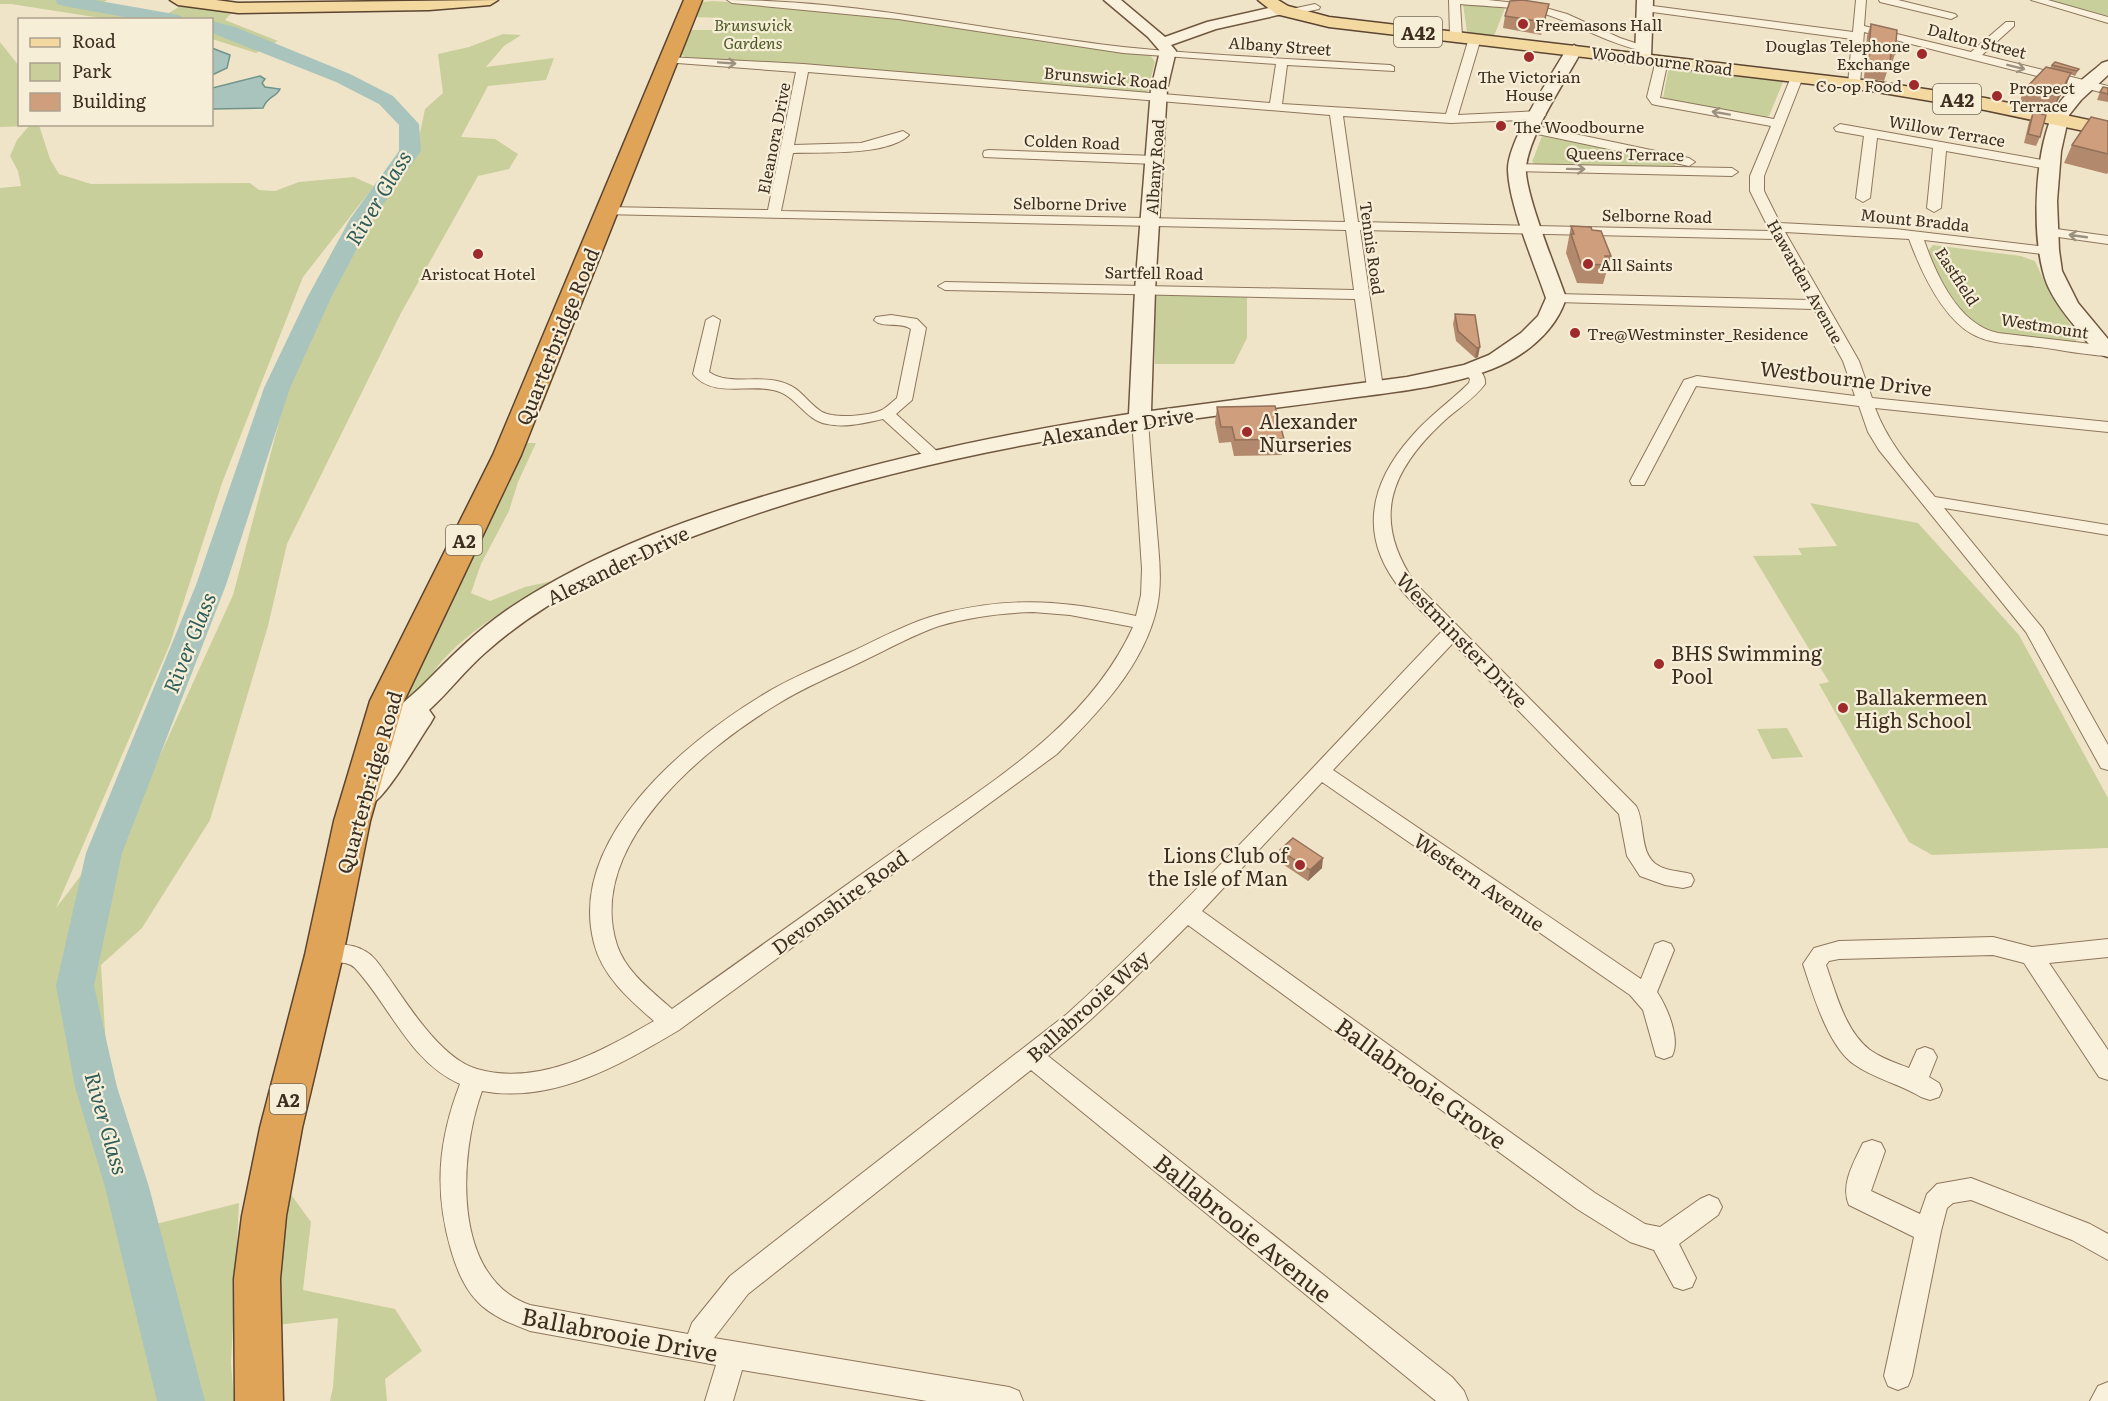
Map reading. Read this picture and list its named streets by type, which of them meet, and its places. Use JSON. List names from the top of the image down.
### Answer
{
  "streets": {
    "highway": ["Quarterbridge Road", "A2"],
    "main road": [
      "A42",
      "Woodbourne Road",
      "Albany Road",
      "Alexander Drive"
    ],
    "street": [
      "Dalton Street",
      "Albany Street",
      "Brunswick Road",
      "Willow Terrace",
      "Eleanora Drive",
      "Colden Road",
      "Queens Terrace",
      "Selborne Drive",
      "Selborne Road",
      "Mount Bradda",
      "Tennis Road",
      "Sartfell Road",
      "Eastfield",
      "Hawarden Avenue",
      "Westmount",
      "Westbourne Drive",
      "Westminster Drive",
      "Western Avenue",
      "Devonshire Road",
      "Ballabrooie Way",
      "Ballabrooie Grove",
      "Ballabrooie Avenue",
      "Ballabrooie Drive"
    ]
  },
  "crossings": [
    ["A42", "Woodbourne Road"],
    ["Albany Street", "Albany Road"],
    ["Woodbourne Road", "Hawarden Avenue"],
    ["Brunswick Road", "Eleanora Drive"],
    ["Brunswick Road", "Queens Terrace"],
    ["Brunswick Road", "Albany Road"],
    ["Brunswick Road", "Tennis Road"],
    ["Brunswick Road", "Quarterbridge Road"],
    ["Eleanora Drive", "Selborne Drive"],
    ["Colden Road", "Albany Road"],
    ["Albany Road", "Selborne Drive"],
    ["Albany Road", "Sartfell Road"],
    ["Albany Road", "Alexander Drive"],
    ["Albany Road", "Devonshire Road"],
    ["Selborne Drive", "Selborne Road"],
    ["Selborne Drive", "Tennis Road"],
    ["Selborne Drive", "Quarterbridge Road"],
    ["Selborne Road", "Mount Bradda"],
    ["Selborne Road", "Hawarden Avenue"],
    ["Mount Bradda", "Eastfield"],
    ["Mount Bradda", "Hawarden Avenue"],
    ["Tennis Road", "Sartfell Road"],
    ["Tennis Road", "Alexander Drive"],
    ["Eastfield", "Westmount"],
    ["Hawarden Avenue", "Westbourne Drive"],
    ["Quarterbridge Road", "Alexander Drive"],
    ["Quarterbridge Road", "Devonshire Road"],
    ["Alexander Drive", "Westminster Drive"],
    ["Alexander Drive", "Devonshire Road"],
    ["Westminster Drive", "Ballabrooie Way"],
    ["Western Avenue", "Ballabrooie Way"],
    ["Devonshire Road", "Ballabrooie Drive"],
    ["Ballabrooie Way", "Ballabrooie Grove"],
    ["Ballabrooie Way", "Ballabrooie Avenue"],
    ["Ballabrooie Way", "Ballabrooie Drive"]
  ],
  "water": ["River Glass"],
  "parks": ["Brunswick Gardens"],
  "places": [
    "Freemasons Hall",
    "Douglas Telephone Exchange",
    "The Victorian House",
    "Co-op Food",
    "Prospect Terrace",
    "The Woodbourne",
    "Aristocat Hotel",
    "All Saints",
    "Tre@Westminster_Residence",
    "Alexander Nurseries",
    "BHS Swimming Pool",
    "Ballakermeen High School",
    "Lions Club of the Isle of Man"
  ],
  "legend": ["Road", "Park", "Building"]
}
